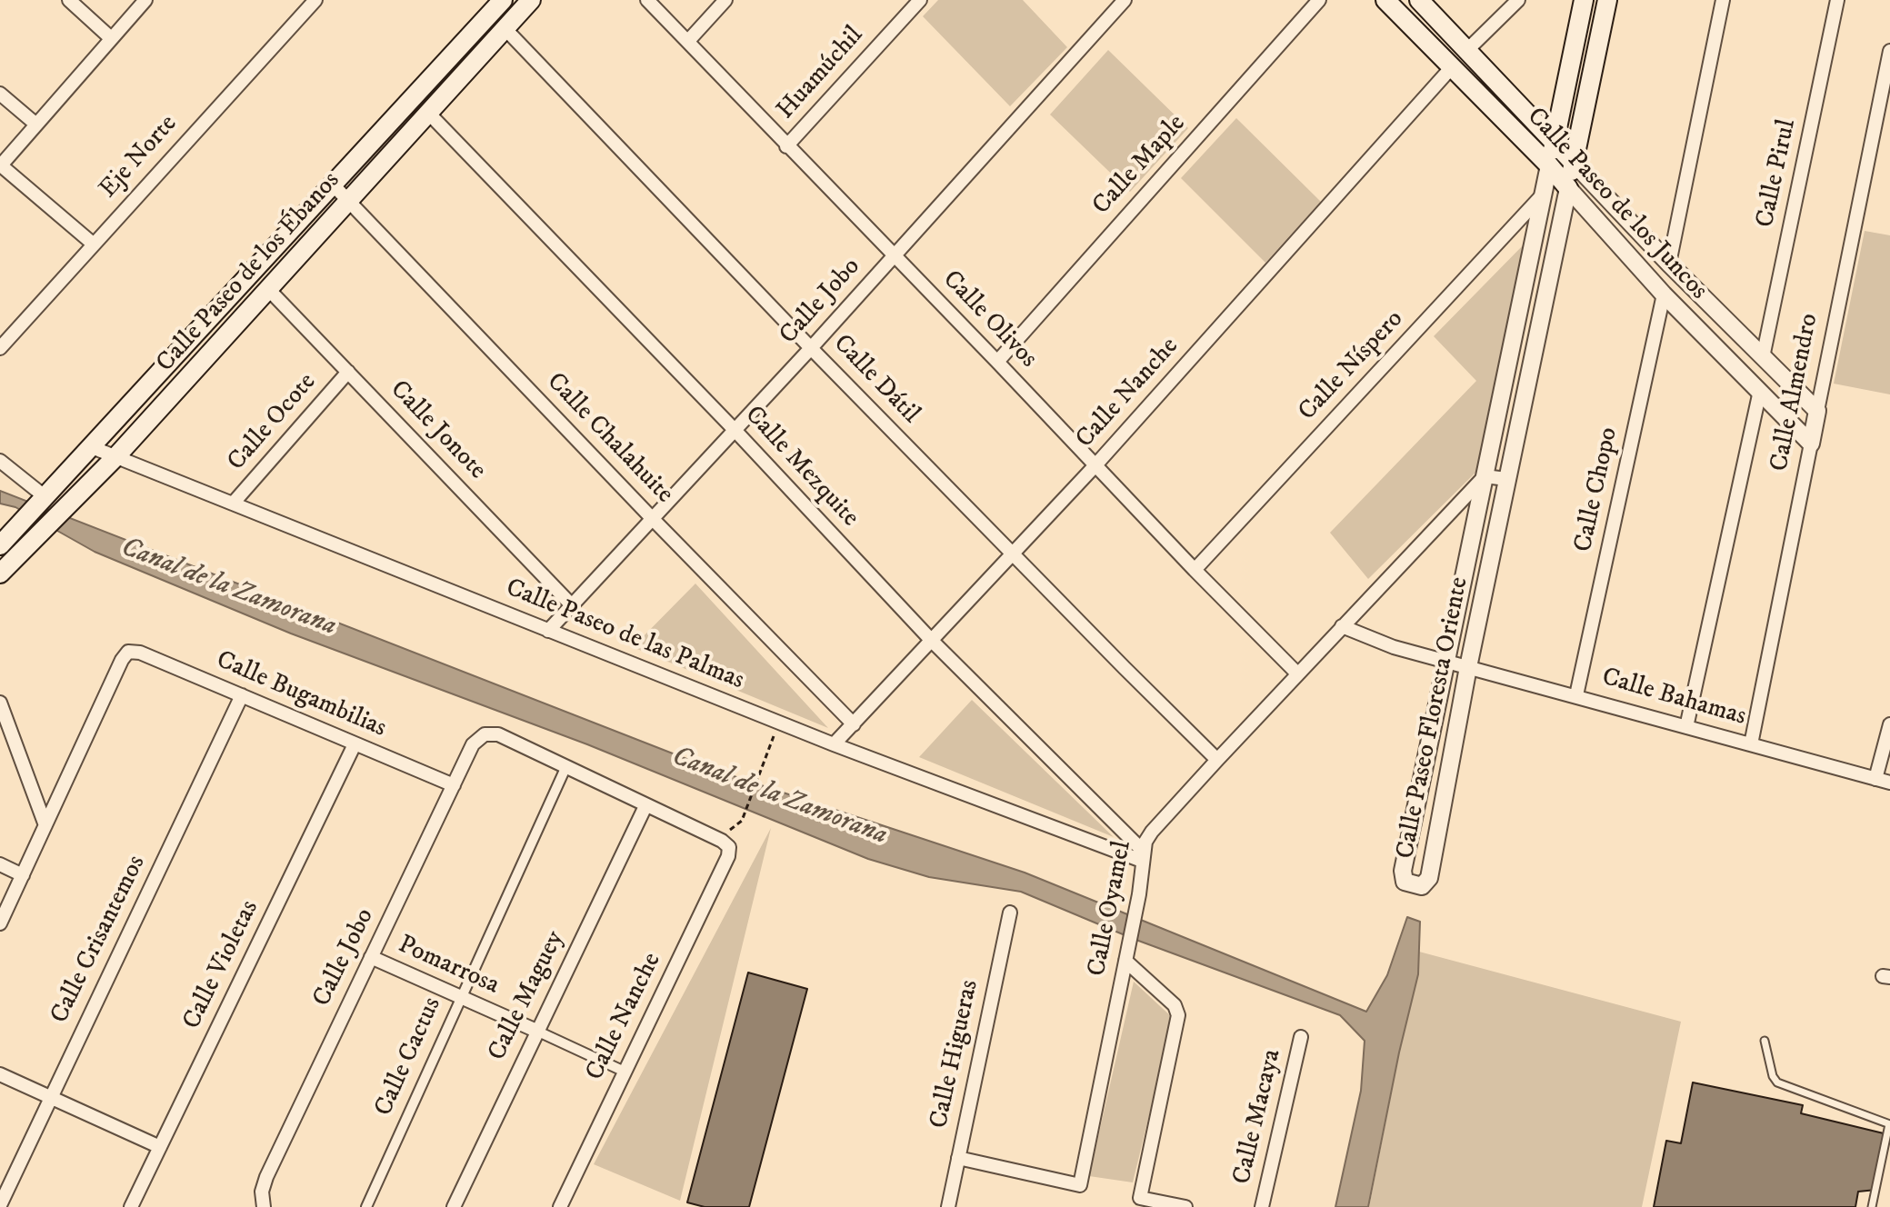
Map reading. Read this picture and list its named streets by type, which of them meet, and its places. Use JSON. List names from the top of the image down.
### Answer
{
  "streets": {
    "main road": ["Calle Paseo de los Juncos", "Calle Paseo de los Ébanos", "Calle Paseo Floresta Oriente"],
    "street": [
      "Huamúchil",
      "Eje Norte",
      "Calle Maple",
      "Calle Pirul",
      "Calle Jobo",
      "Calle Olivos",
      "Calle Níspero",
      "Calle Dátil",
      "Calle Almendro",
      "Calle Nanche",
      "Calle Ocote",
      "Calle Jonote",
      "Calle Chalahuite",
      "Calle Mezquite",
      "Calle Chopo",
      "Calle Paseo de las Palmas",
      "Calle Bugambilias",
      "Calle Bahamas",
      "Calle Oyamel",
      "Calle Crisantemos",
      "Calle Violetas",
      "Pomarrosa",
      "Calle Maguey",
      "Calle Higueras",
      "Calle Cactus",
      "Calle Macaya"
    ]
  },
  "crossings": [
    ["Huamúchil", "Calle Olivos"],
    ["Calle Maple", "Calle Olivos"],
    ["Calle Pirul", "Calle Paseo de los Juncos"],
    ["Calle Paseo de los Juncos", "Calle Almendro"],
    ["Calle Paseo de los Juncos", "Calle Nanche"],
    ["Calle Paseo de los Juncos", "Calle Chopo"],
    ["Calle Paseo de los Juncos", "Calle Paseo Floresta Oriente"],
    ["Calle Paseo de los Ébanos", "Calle Dátil"],
    ["Calle Paseo de los Ébanos", "Calle Jonote"],
    ["Calle Paseo de los Ébanos", "Calle Chalahuite"],
    ["Calle Paseo de los Ébanos", "Calle Mezquite"],
    ["Calle Paseo de los Ébanos", "Calle Paseo de las Palmas"],
    ["Calle Jobo", "Calle Olivos"],
    ["Calle Jobo", "Calle Dátil"],
    ["Calle Jobo", "Calle Jonote"],
    ["Calle Jobo", "Calle Chalahuite"],
    ["Calle Jobo", "Calle Mezquite"],
    ["Calle Jobo", "Calle Paseo de las Palmas"],
    ["Calle Jobo", "Calle Bugambilias"],
    ["Calle Jobo", "Pomarrosa"],
    ["Calle Jobo", "Calle Cactus"],
    ["Calle Olivos", "Calle Níspero"],
    ["Calle Olivos", "Calle Nanche"],
    ["Calle Olivos", "Calle Oyamel"],
    ["Calle Níspero", "Calle Paseo Floresta Oriente"],
    ["Calle Dátil", "Calle Nanche"],
    ["Calle Dátil", "Calle Oyamel"],
    ["Calle Almendro", "Calle Bahamas"],
    ["Calle Nanche", "Calle Chalahuite"],
    ["Calle Nanche", "Calle Mezquite"],
    ["Calle Nanche", "Calle Paseo de las Palmas"],
    ["Calle Nanche", "Pomarrosa"],
    ["Calle Ocote", "Calle Jonote"],
    ["Calle Ocote", "Calle Paseo de las Palmas"],
    ["Calle Mezquite", "Calle Paseo de las Palmas"],
    ["Calle Mezquite", "Calle Oyamel"],
    ["Calle Chopo", "Calle Bahamas"],
    ["Calle Paseo de las Palmas", "Calle Oyamel"],
    ["Calle Bugambilias", "Calle Crisantemos"],
    ["Calle Bugambilias", "Calle Violetas"],
    ["Calle Bahamas", "Calle Paseo Floresta Oriente"],
    ["Calle Paseo Floresta Oriente", "Calle Oyamel"],
    ["Calle Oyamel", "Calle Higueras"],
    ["Pomarrosa", "Calle Maguey"],
    ["Pomarrosa", "Calle Cactus"]
  ],
  "water": ["Canal de la Zamorana"]
}
